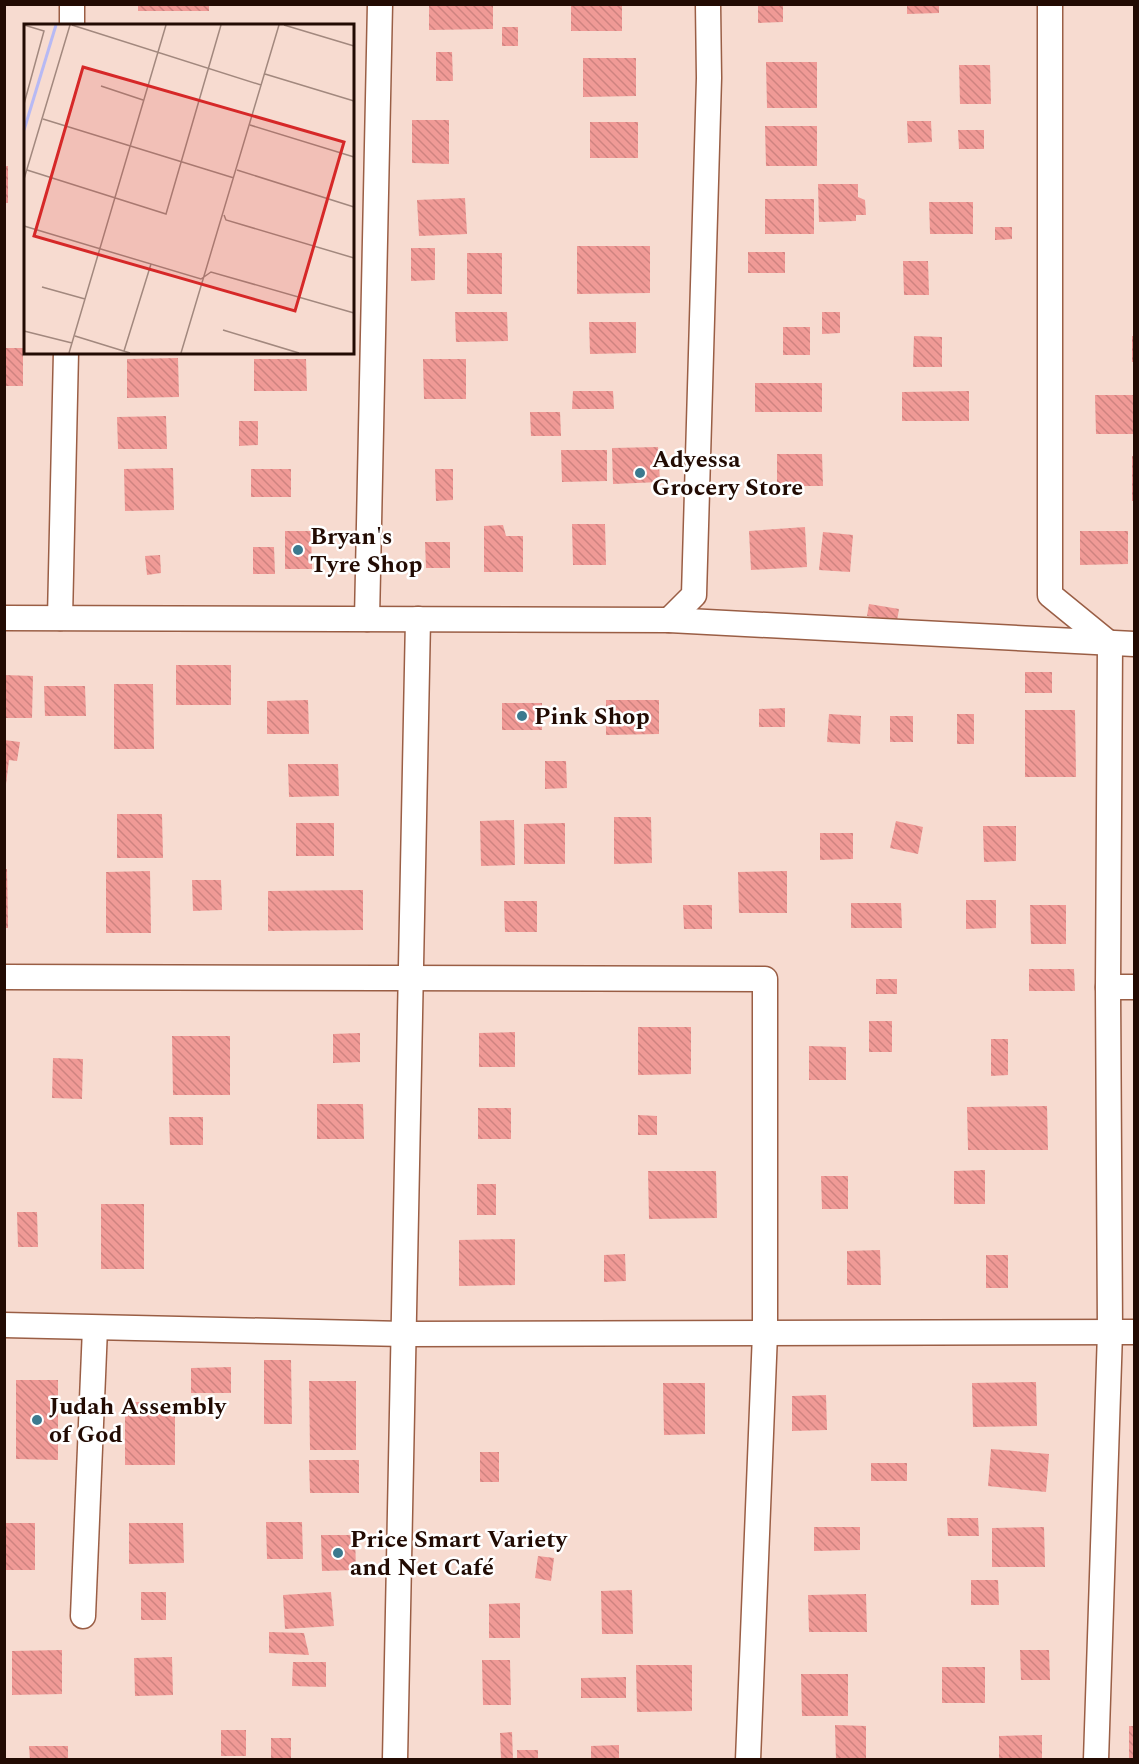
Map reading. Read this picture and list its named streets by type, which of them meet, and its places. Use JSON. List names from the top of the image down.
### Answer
{
  "places": [
    "Adyessa Grocery Store",
    "Bryan's Tyre Shop",
    "Pink Shop",
    "Judah Assembly of God",
    "Price Smart Variety and Net Café"
  ]
}
